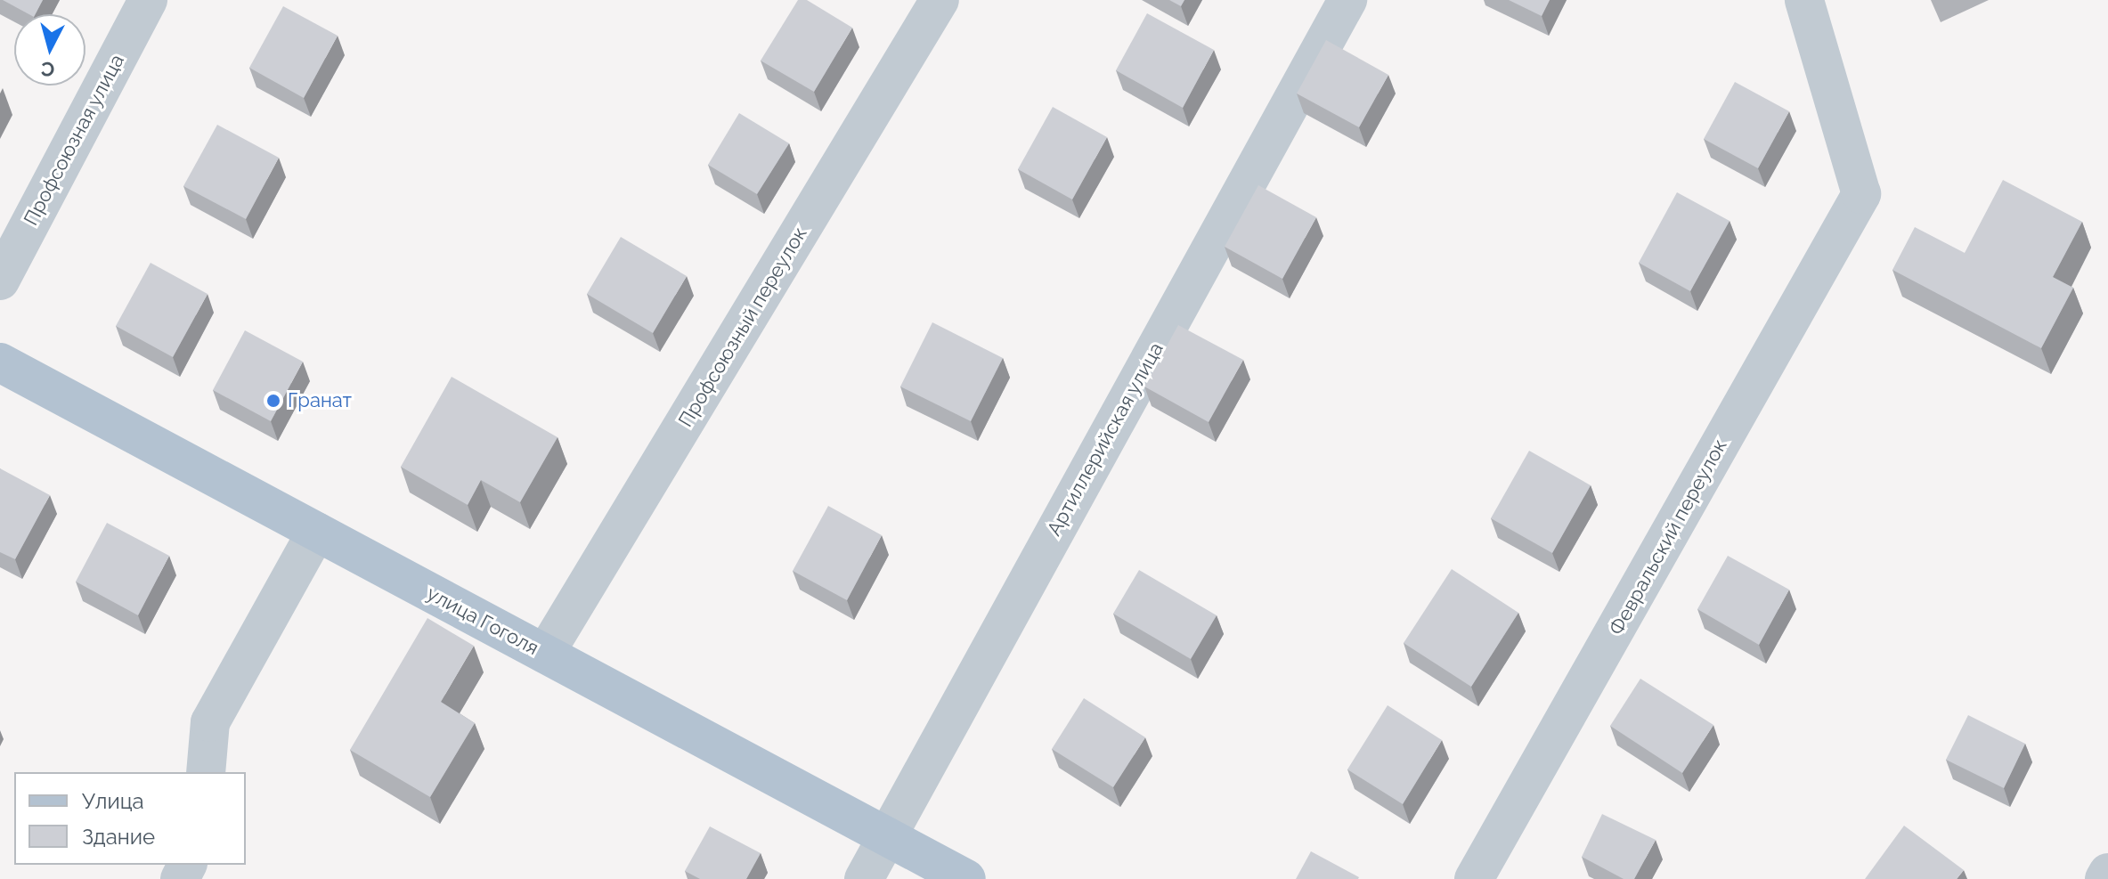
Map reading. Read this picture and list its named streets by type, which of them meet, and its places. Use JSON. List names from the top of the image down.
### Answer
{
  "streets": {
    "main road": ["улица Гоголя"],
    "street": [
      "Профсоюзная улица",
      "Профсоюзный переулок",
      "Артиллерийская улица",
      "Февральский переулок"
    ]
  },
  "crossings": [
    ["Профсоюзный переулок", "улица Гоголя"],
    ["Артиллерийская улица", "улица Гоголя"]
  ],
  "places": ["Гранат"],
  "legend": ["Улица", "Здание"],
  "north": "bottom"
}
